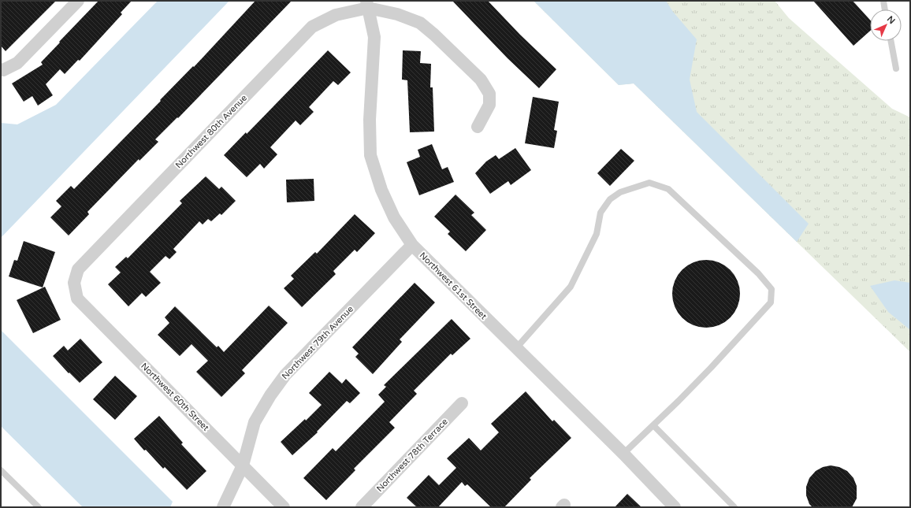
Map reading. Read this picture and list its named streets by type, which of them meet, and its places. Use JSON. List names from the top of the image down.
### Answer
{
  "streets": {
    "street": [
      "Northwest 80th Avenue",
      "Northwest 61st Street",
      "Northwest 79th Avenue",
      "Northwest 60th Street",
      "Northwest 78th Terrace"
    ]
  },
  "crossings": [
    ["Northwest 80th Avenue", "Northwest 61st Street"],
    ["Northwest 80th Avenue", "Northwest 60th Street"],
    ["Northwest 61st Street", "Northwest 79th Avenue"],
    ["Northwest 79th Avenue", "Northwest 60th Street"]
  ],
  "north": "top right"
}
